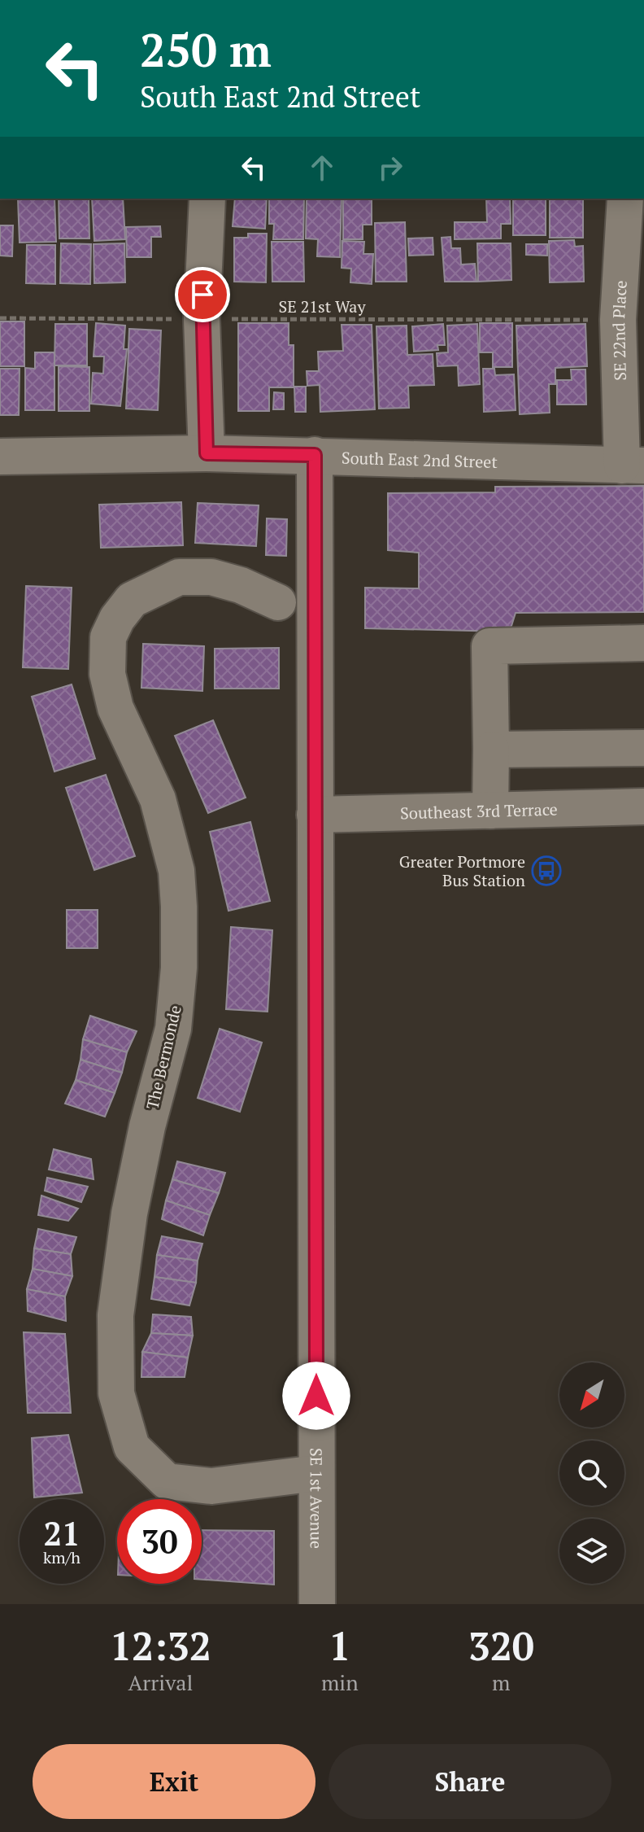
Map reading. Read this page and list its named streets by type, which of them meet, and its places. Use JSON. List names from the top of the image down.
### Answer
{
  "streets": {
    "street": [
      "SE 22nd Place",
      "South East 2nd Street",
      "Southeast 3rd Terrace",
      "The Bermonde",
      "SE 1st Avenue"
    ],
    "path": ["SE 21st Way"]
  },
  "crossings": [
    ["SE 21st Way", "SE 22nd Place"],
    ["SE 22nd Place", "South East 2nd Street"],
    ["South East 2nd Street", "SE 1st Avenue"],
    ["Southeast 3rd Terrace", "SE 1st Avenue"],
    ["The Bermonde", "SE 1st Avenue"]
  ],
  "places": {
    "bus stop": ["Greater Portmore Bus Station"]
  },
  "north": "bottom left",
  "page": {
    "turn": ["250 m", "South East 2nd Street"],
    "speed": "21 km/h",
    "limit": "30",
    "eta": [
      "12:32",
      "Arrival",
      "1",
      "min",
      "320",
      "m"
    ],
    "buttons": ["Exit", "Share"]
  }
}
